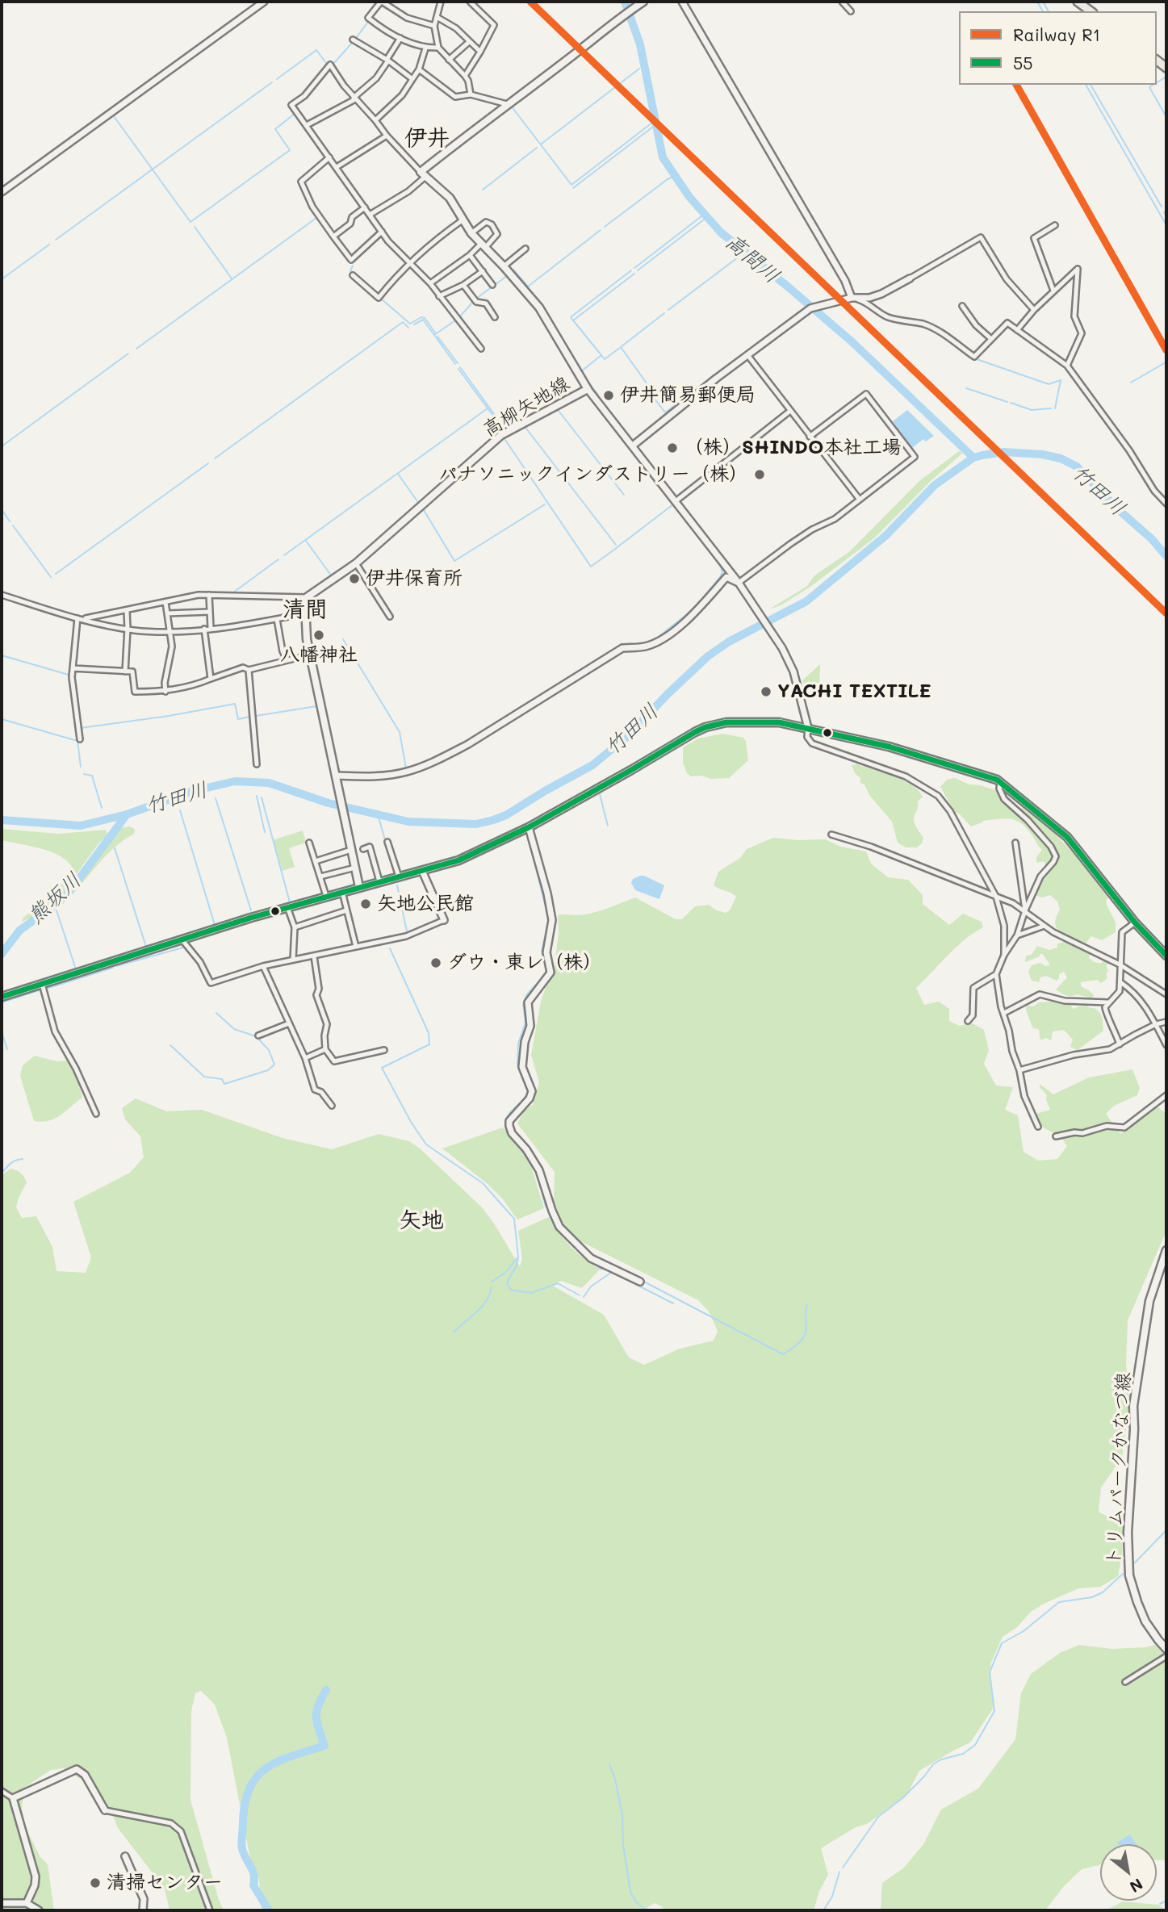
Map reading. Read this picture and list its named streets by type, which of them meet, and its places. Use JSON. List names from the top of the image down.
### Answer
{
  "streets": {
    "main road": ["高柳矢地線", "トリムパークかなづ線"]
  },
  "districts": ["伊井", "清間", "矢地"],
  "water": ["高間川", "竹田川", "熊坂川"],
  "places": [
    "伊井簡易郵便局",
    "（株）SHINDO本社工場",
    "パナソニックインダストリー（株）",
    "伊井保育所",
    "八幡神社",
    "YACHI TEXTILE",
    "矢地公民館",
    "ダウ・東レ（株）",
    "清掃センター"
  ],
  "lines": ["rail line R1", "transit line 55"],
  "legend": ["Railway R1", "55"],
  "north": "bottom right"
}
